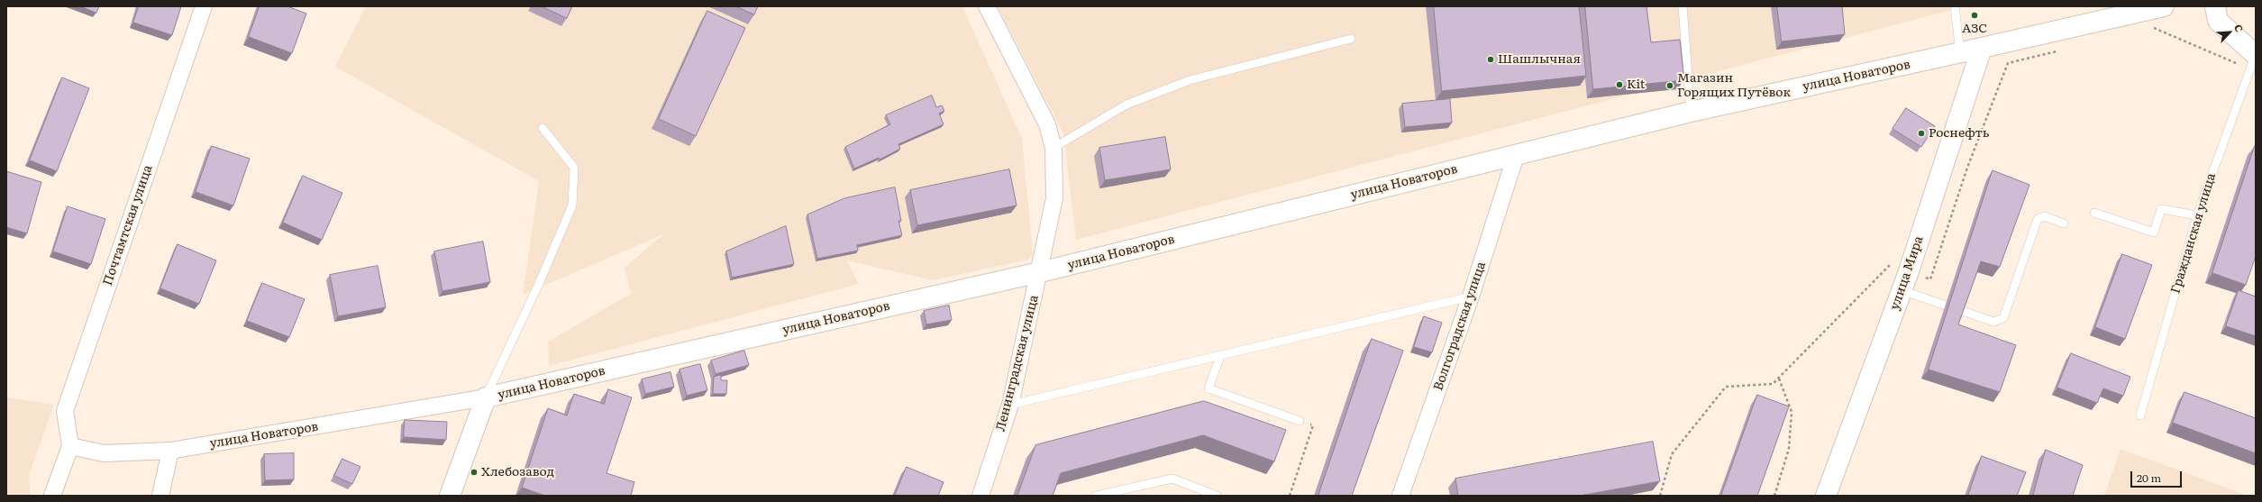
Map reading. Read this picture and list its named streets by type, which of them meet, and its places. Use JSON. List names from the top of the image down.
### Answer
{
  "streets": {
    "street": [
      "улица Новаторов",
      "Почтамтская улица",
      "улица Мира",
      "Волгоградская улица",
      "Ленинградская улица"
    ],
    "lane": ["Гражданская улица"]
  },
  "crossings": [
    ["улица Новаторов", "Почтамтская улица"],
    ["улица Новаторов", "улица Мира"],
    ["улица Новаторов", "Волгоградская улица"],
    ["улица Новаторов", "Ленинградская улица"]
  ],
  "places": [
    "АЗС",
    "Шашлычная",
    "Kit",
    "Магазин Горящих Путёвок",
    "Роснефть",
    "Хлебозавод"
  ],
  "scale_bar": "20 m",
  "north": "top right"
}
